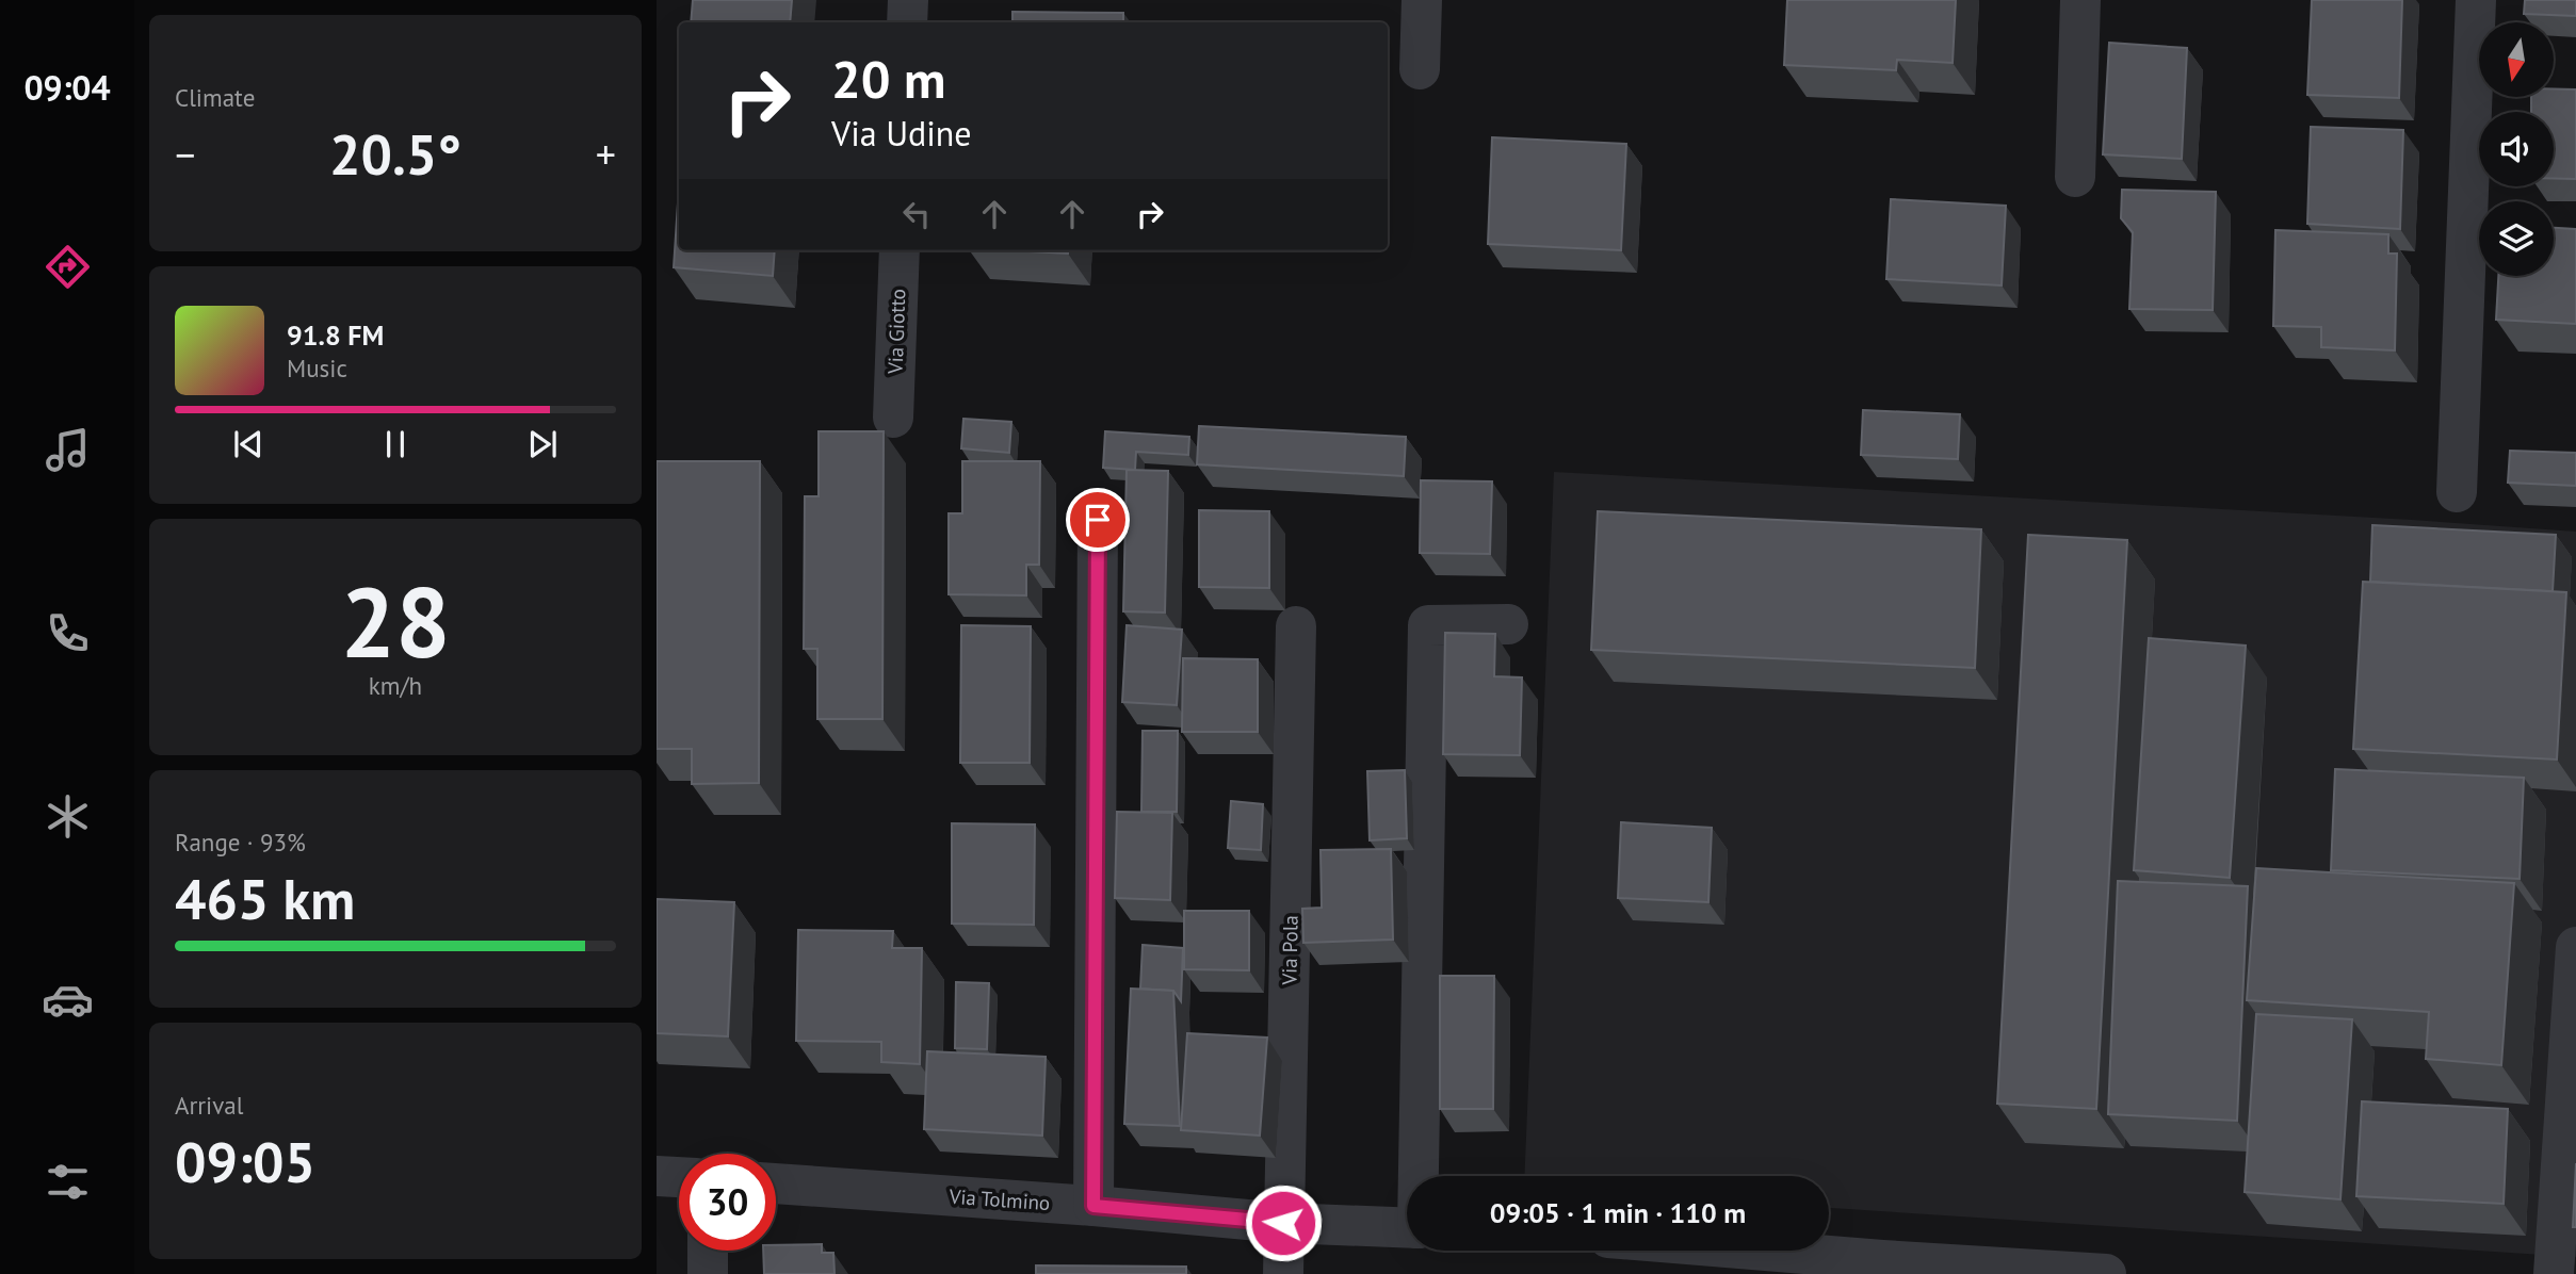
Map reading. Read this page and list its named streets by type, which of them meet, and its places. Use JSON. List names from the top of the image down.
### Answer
{
  "streets": {
    "street": ["Via Giotto", "Via Pola", "Via Tolmino"]
  },
  "crossings": [
    ["Via Pola", "Via Tolmino"]
  ],
  "north": "bottom",
  "page": {
    "tabs": "09:04",
    "tile": [
      "Climate",
      ["28", "km/h"],
      ["Range · 93%", "465 km"],
      ["Arrival", "09:05"]
    ],
    "turn": ["20 m", "Via Udine"],
    "heat": ["−", "20.5°", "+"],
    "song": ["91.8 FM", "Music"],
    "limit": "30",
    "trip": "09:05 · 1 min · 110 m"
  }
}
